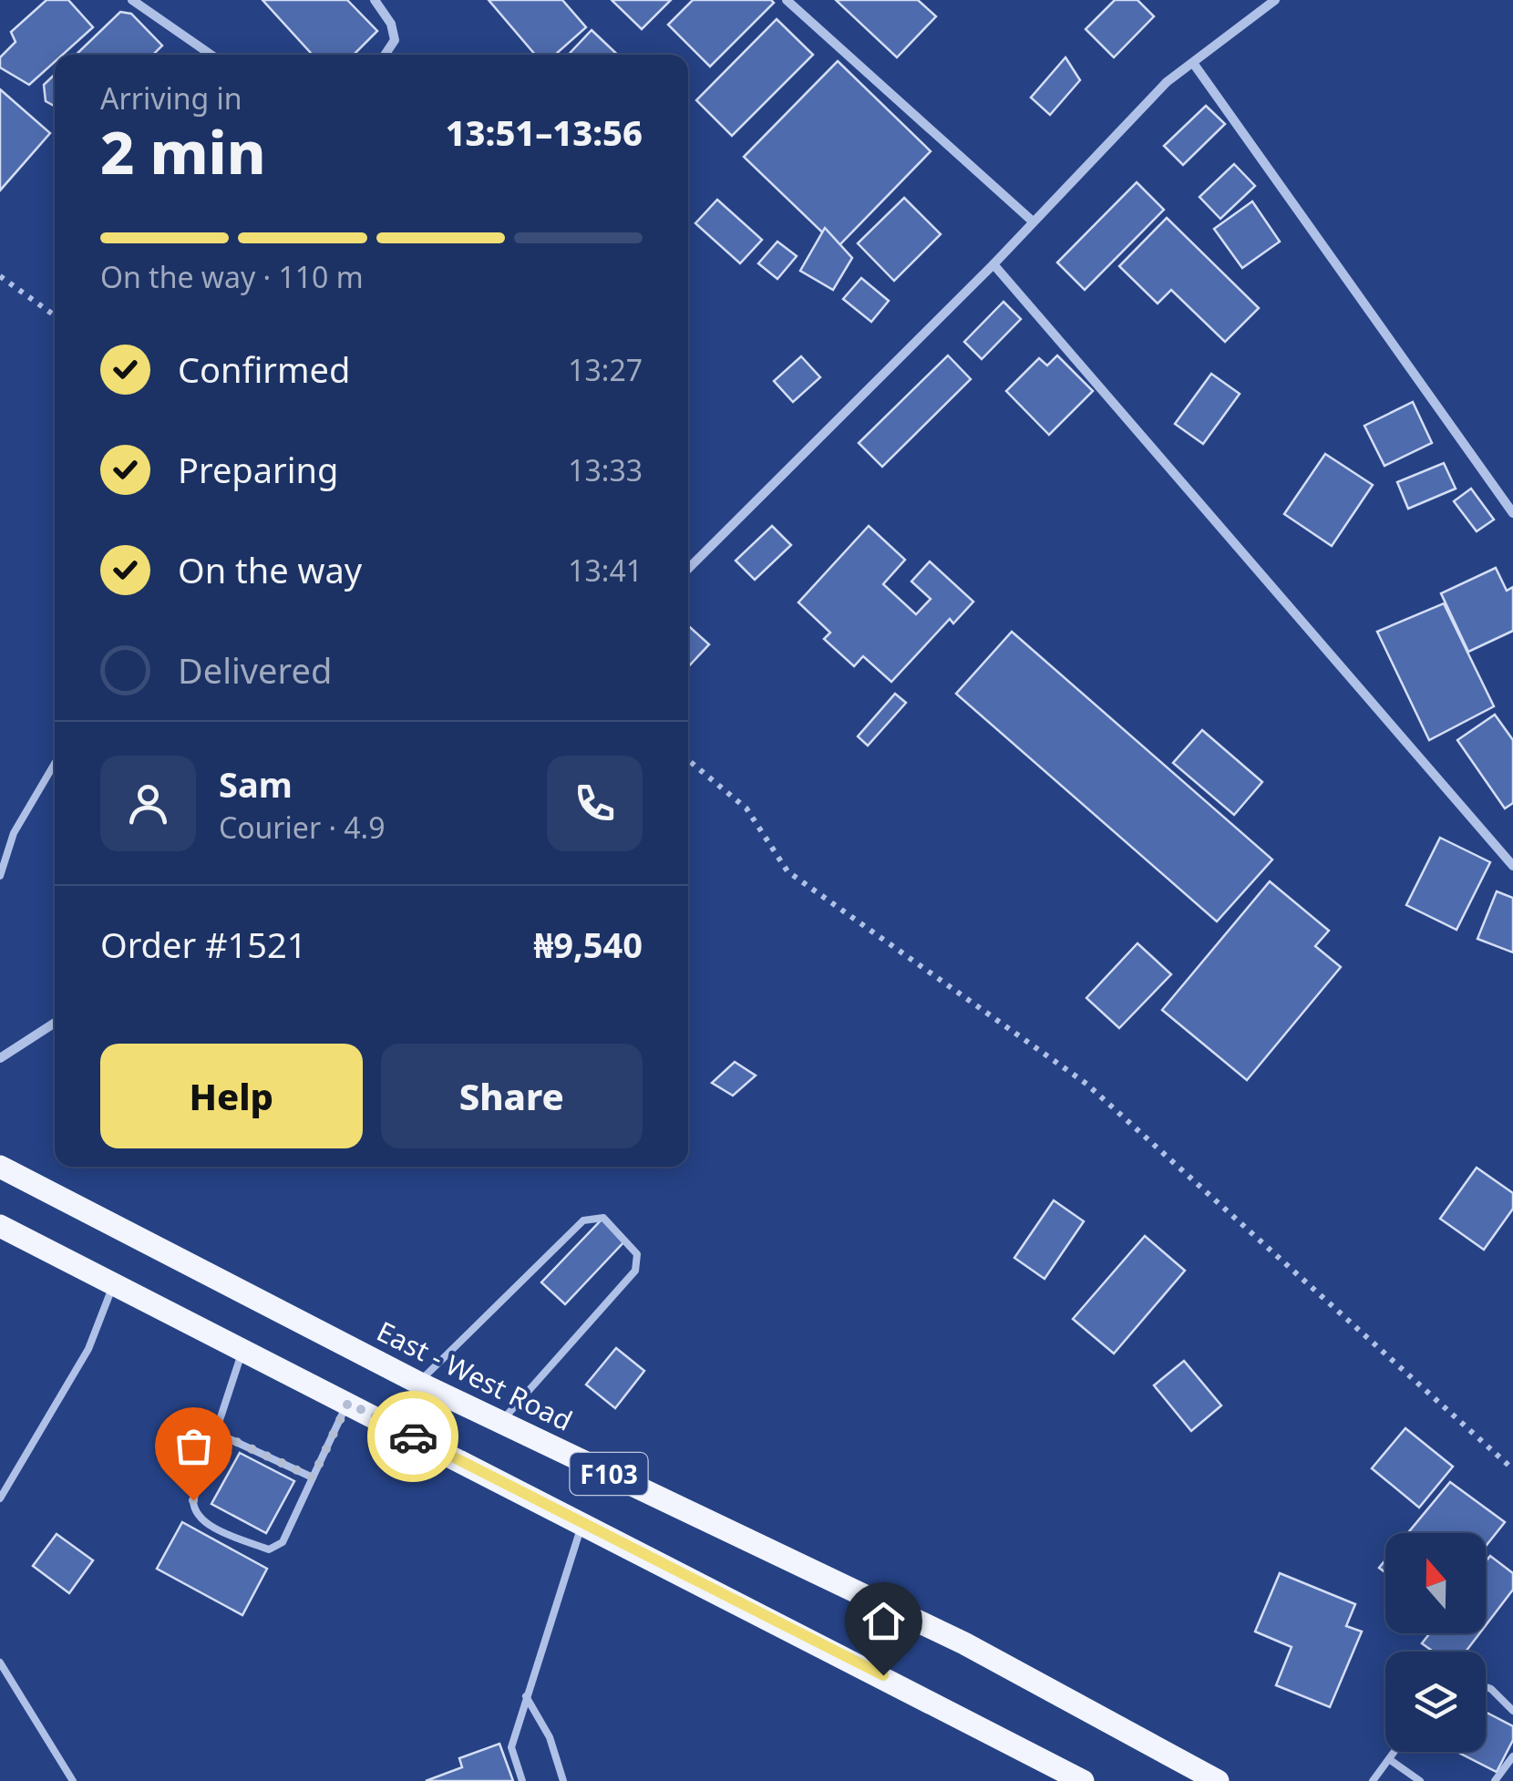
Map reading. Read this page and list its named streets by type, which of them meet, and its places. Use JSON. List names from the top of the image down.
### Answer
{
  "streets": {
    "main road": ["East - West Road", "F103"]
  },
  "north": "top",
  "page": {
    "heading": ["2 min", "Arriving in", "13:51–13:56"],
    "panel": [
      "Sam",
      "Courier · 4.9",
      "Order #1521",
      "₦9,540"
    ],
    "bar": "On the way · 110 m",
    "list": [
      ["Confirmed", "13:27"],
      ["Preparing", "13:33"],
      ["On the way", "13:41"],
      "Delivered"
    ],
    "buttons": ["Help", "Share"]
  }
}
